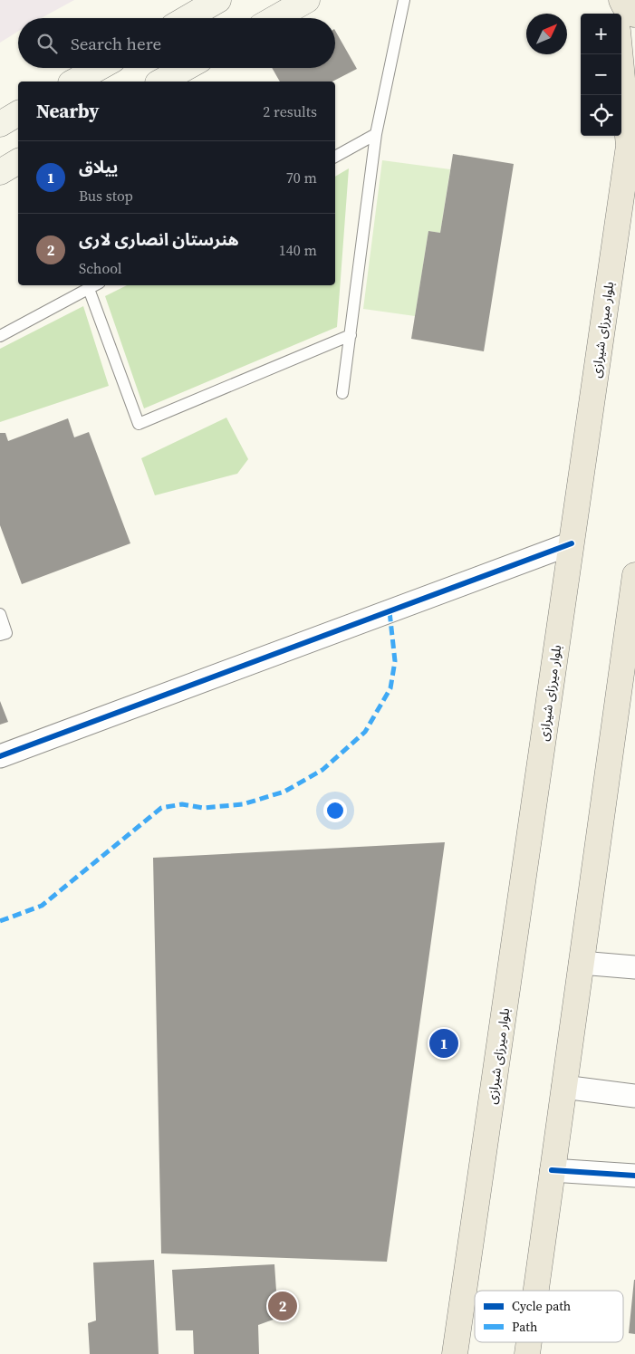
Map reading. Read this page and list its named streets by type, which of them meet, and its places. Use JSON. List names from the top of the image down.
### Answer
{
  "streets": {
    "main road": ["بلوار میرزای شیرازی"]
  },
  "legend": ["Cycle path", "Path"],
  "north": "top right",
  "page": {
    "map_buttons": ["+", "−"],
    "search": "Search here",
    "heading": ["Nearby", "2 results"],
    "list": [
      {
        "mark": "1",
        "name": "ییلاق",
        "note": "Bus stop",
        "value": "70 m"
      },
      {
        "mark": "2",
        "name": "هنرستان انصاری لاری",
        "note": "School",
        "value": "140 m"
      }
    ],
    "pins": ["1", "2"]
  }
}
